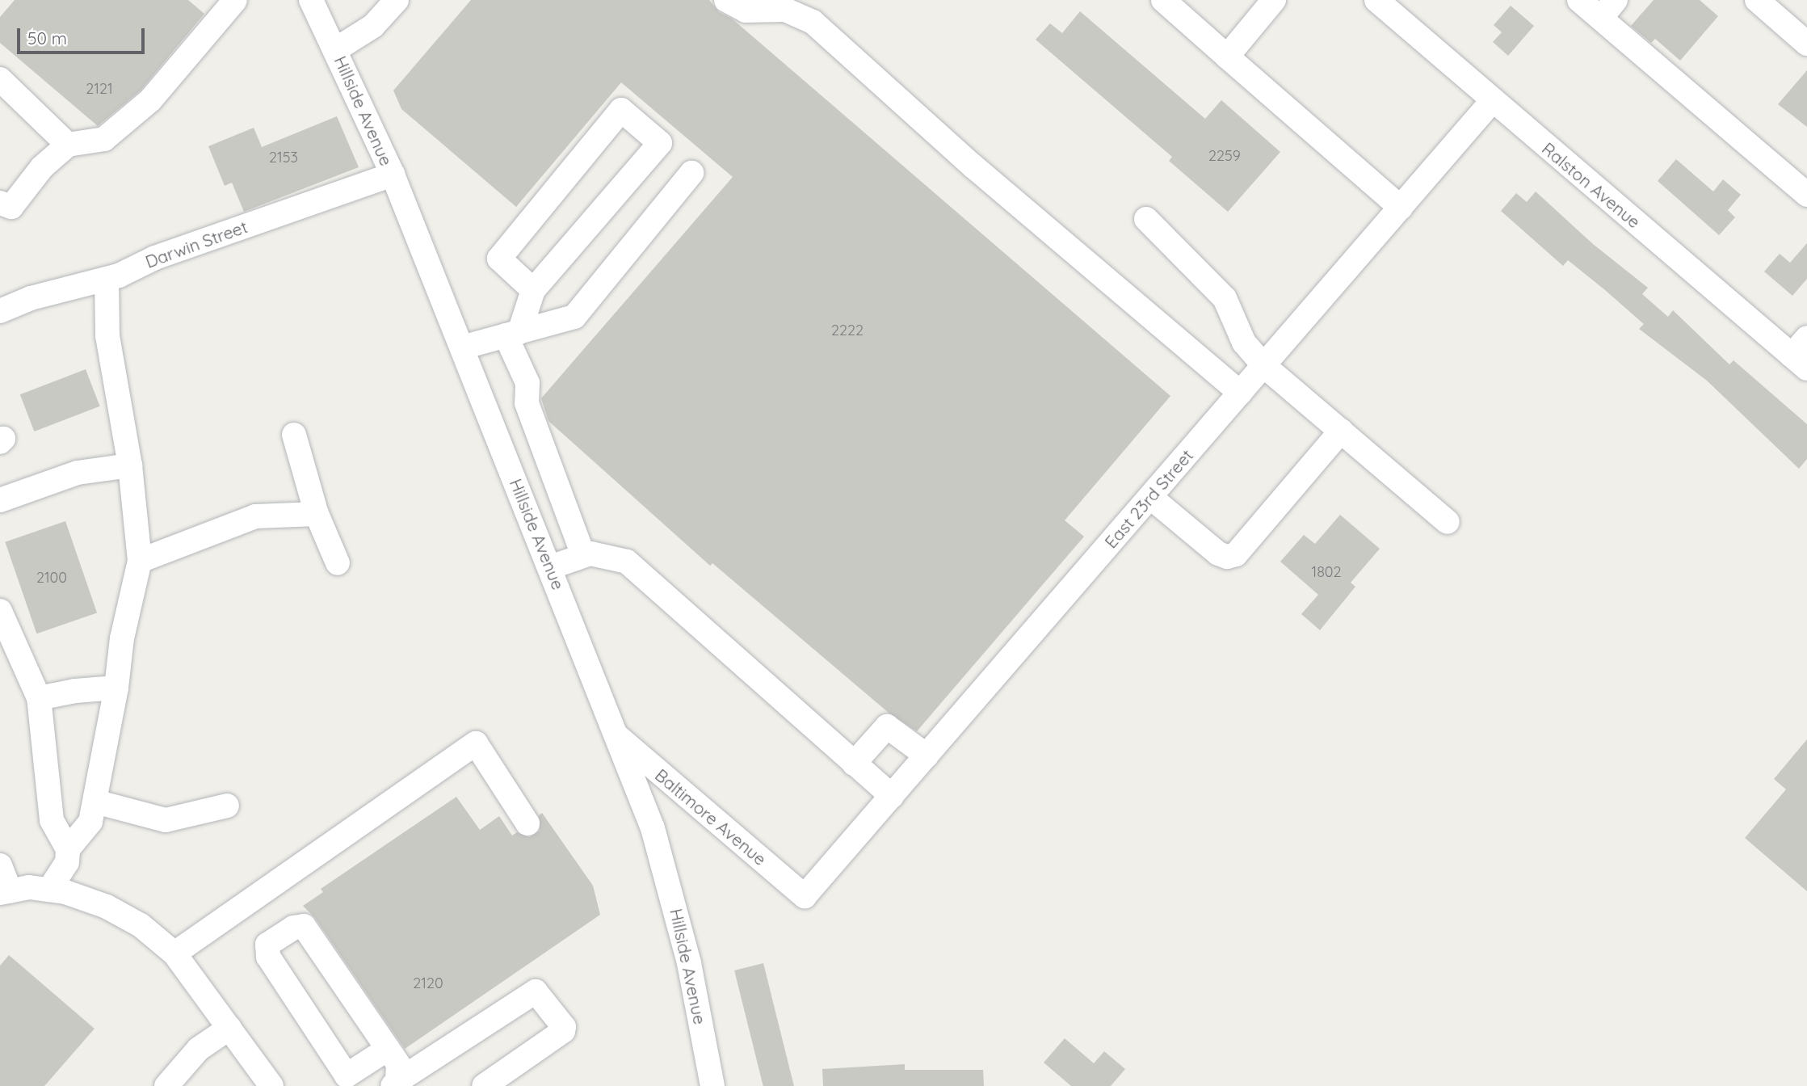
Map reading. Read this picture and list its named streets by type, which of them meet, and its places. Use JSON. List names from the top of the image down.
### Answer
{
  "streets": {
    "street": [
      "Hillside Avenue",
      "Ralston Avenue",
      "Darwin Street",
      "East 23rd Street",
      "Baltimore Avenue"
    ]
  },
  "crossings": [
    ["Hillside Avenue", "Darwin Street"],
    ["Hillside Avenue", "Baltimore Avenue"],
    ["Ralston Avenue", "East 23rd Street"],
    ["East 23rd Street", "Baltimore Avenue"]
  ],
  "house_numbers": [
    "2121",
    "2259",
    "2153",
    "2222",
    "1802",
    "2100",
    "2120"
  ],
  "scale_bar": "50 m"
}
